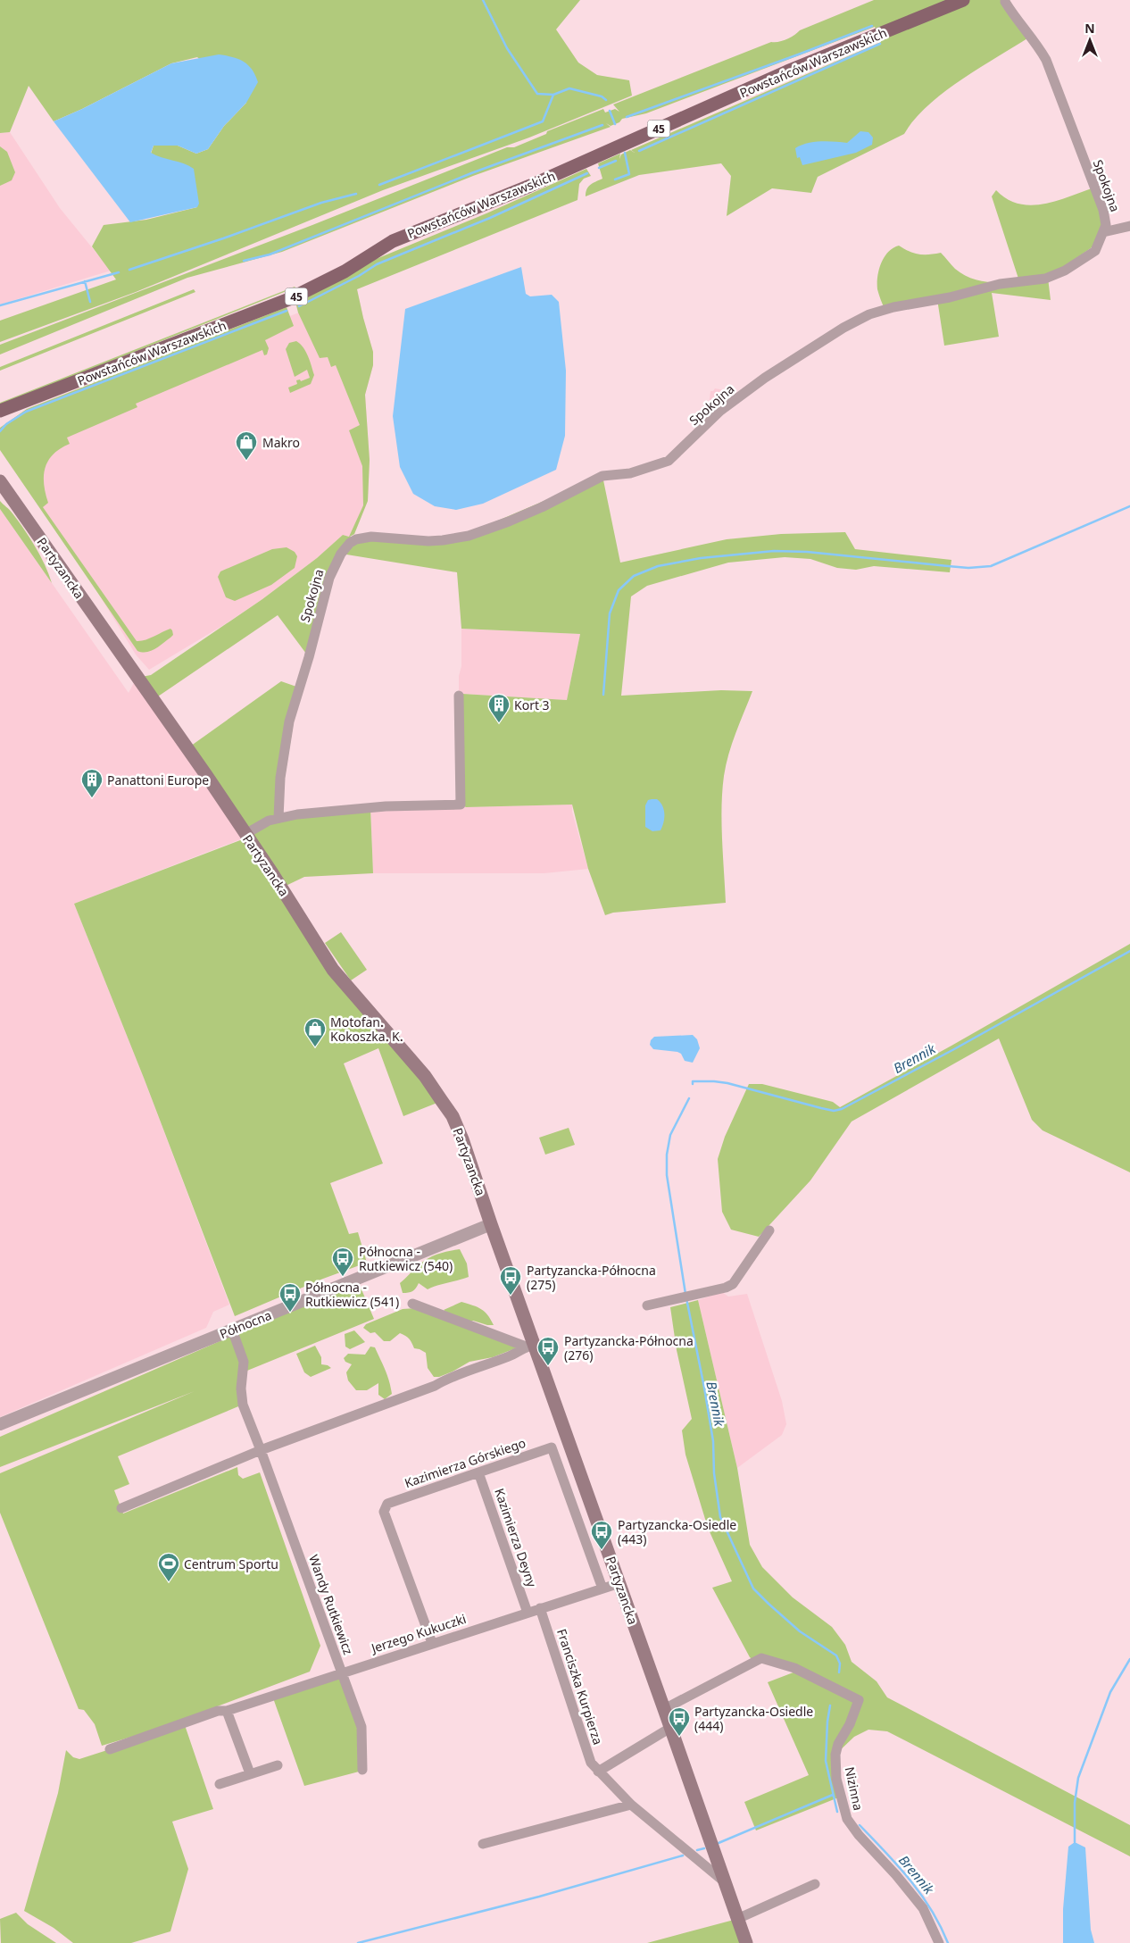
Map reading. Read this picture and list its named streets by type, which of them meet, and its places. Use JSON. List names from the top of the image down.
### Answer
{
  "streets": {
    "main road": ["Powstańców Warszawskich", "45", "Partyzancka"],
    "street": [
      "Spokojna",
      "Północna",
      "Kazimierza Górskiego",
      "Kazimierza Deyny",
      "Wandy Rutkiewicz",
      "Jerzego Kukuczki",
      "Franciszka Kurpierza",
      "Nizinna"
    ]
  },
  "crossings": [
    ["Partyzancka", "Północna"],
    ["Partyzancka", "Jerzego Kukuczki"],
    ["Partyzancka", "Franciszka Kurpierza"],
    ["Partyzancka", "Nizinna"],
    ["Północna", "Wandy Rutkiewicz"],
    ["Kazimierza Górskiego", "Kazimierza Deyny"],
    ["Kazimierza Górskiego", "Jerzego Kukuczki"],
    ["Kazimierza Deyny", "Jerzego Kukuczki"],
    ["Wandy Rutkiewicz", "Jerzego Kukuczki"],
    ["Jerzego Kukuczki", "Franciszka Kurpierza"]
  ],
  "water": ["Brennik"],
  "places": {
    "shop": ["Makro", "Motofan. Kokoszka. K."],
    "building": ["Kort 3", "Panattoni Europe"],
    "bus stop": [
      "Północna - Rutkiewicz (540)",
      "Partyzancka-Północna (275)",
      "Północna - Rutkiewicz (541)",
      "Partyzancka-Północna (276)",
      "Partyzancka-Osiedle (443)",
      "Partyzancka-Osiedle (444)"
    ],
    "sports": ["Centrum Sportu"]
  },
  "north": "top"
}
